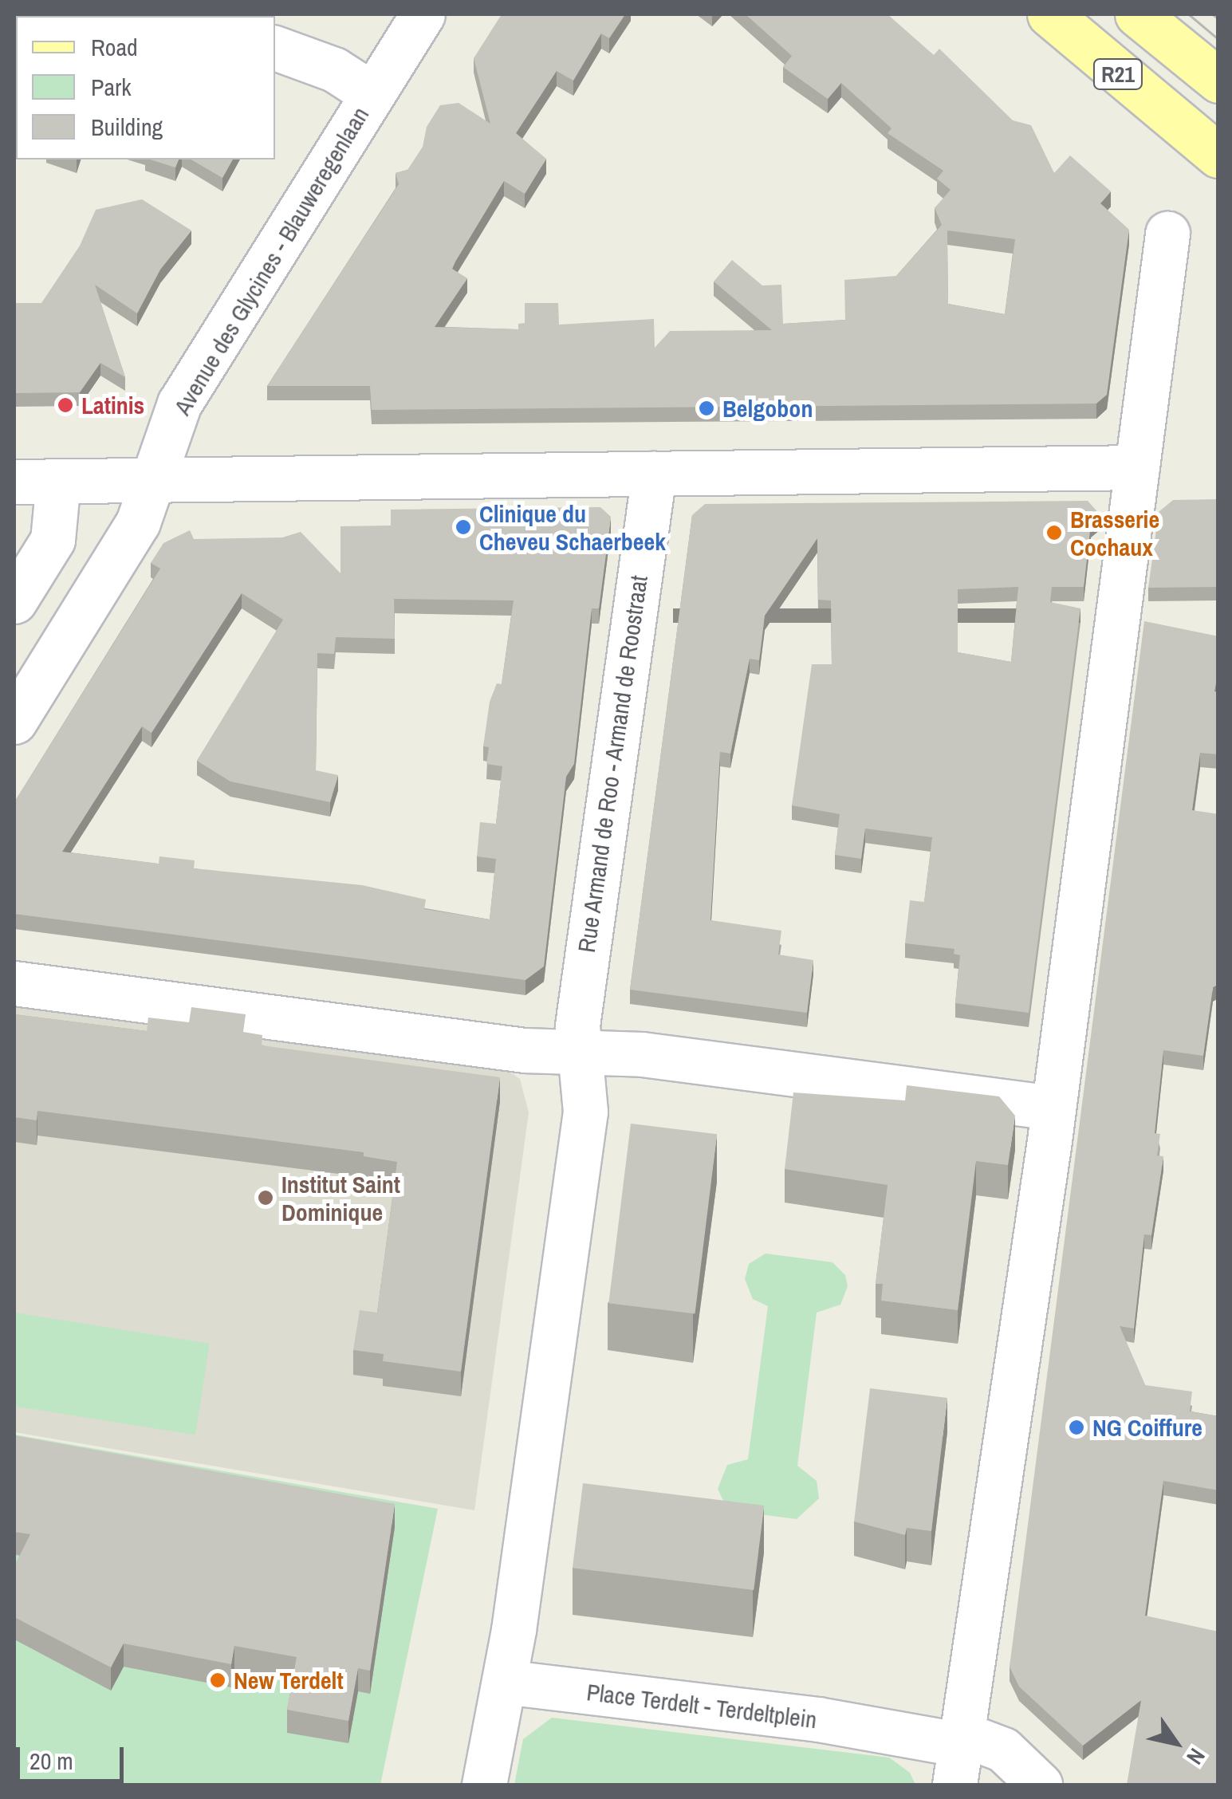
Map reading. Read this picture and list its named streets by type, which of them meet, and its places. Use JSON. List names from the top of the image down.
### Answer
{
  "streets": {
    "main road": ["R21"],
    "street": ["Avenue des Glycines - Blauweregenlaan", "Rue Armand de Roo - Armand de Roostraat", "Place Terdelt - Terdeltplein"]
  },
  "crossings": [
    ["Rue Armand de Roo - Armand de Roostraat", "Place Terdelt - Terdeltplein"]
  ],
  "places": [
    "Latinis",
    "Belgobon",
    "Clinique du Cheveu Schaerbeek",
    "Brasserie Cochaux",
    "Institut Saint Dominique",
    "NG Coiffure",
    "New Terdelt"
  ],
  "legend": ["Road", "Park", "Building"],
  "scale_bar": "20 m",
  "north": "bottom right"
}
